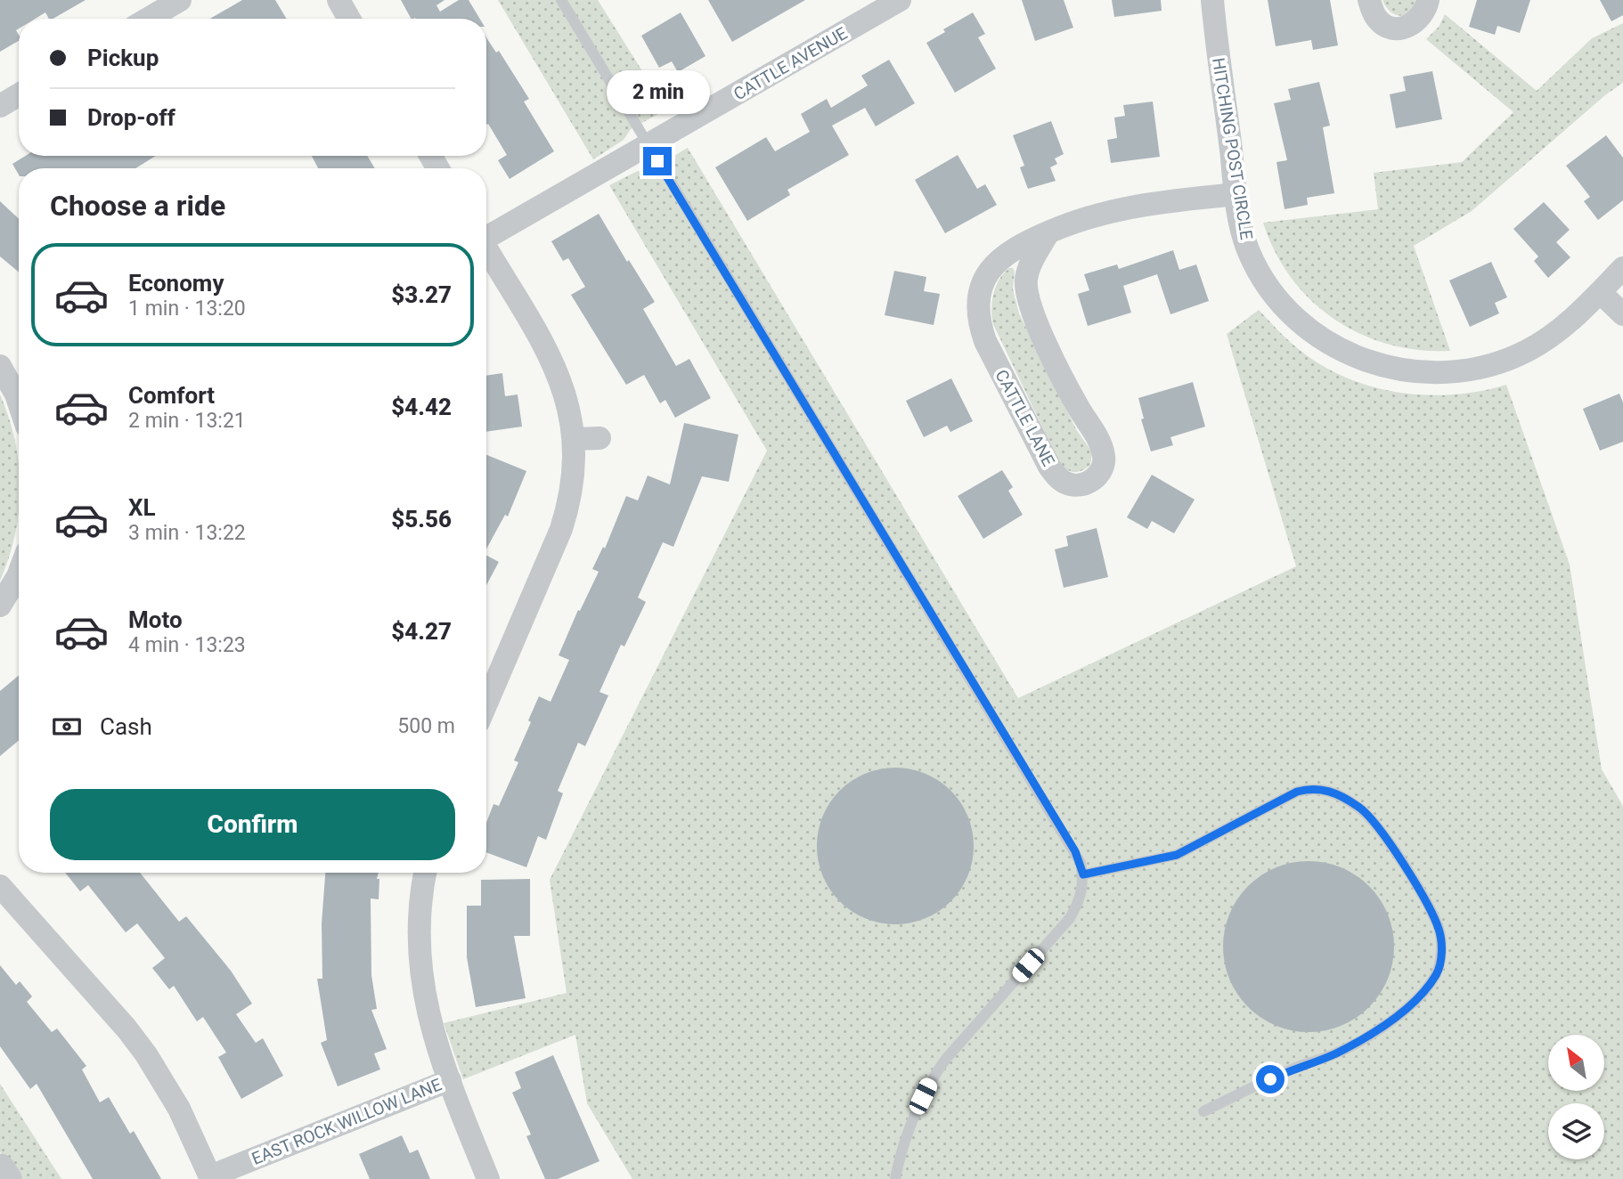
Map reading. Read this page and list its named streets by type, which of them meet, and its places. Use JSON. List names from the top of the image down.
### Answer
{
  "streets": {
    "street": [
      "CATTLE AVENUE",
      "HITCHING POST CIRCLE",
      "CATTLE LANE",
      "EAST ROCK WILLOW LANE"
    ]
  },
  "crossings": [
    ["HITCHING POST CIRCLE", "CATTLE LANE"]
  ],
  "north": "top left",
  "page": {
    "banner": ["Pickup", "Drop-off"],
    "bubble": "2 min",
    "heading": "Choose a ride",
    "list": [
      {
        "name": "Economy",
        "note": "1 min · 13:20",
        "value": "$3.27"
      },
      {
        "name": "Comfort",
        "note": "2 min · 13:21",
        "value": "$4.42"
      },
      {
        "name": "XL",
        "note": "3 min · 13:22",
        "value": "$5.56"
      },
      {
        "name": "Moto",
        "note": "4 min · 13:23",
        "value": "$4.27"
      }
    ],
    "pay": ["Cash", "500 m"],
    "buttons": "Confirm"
  }
}
